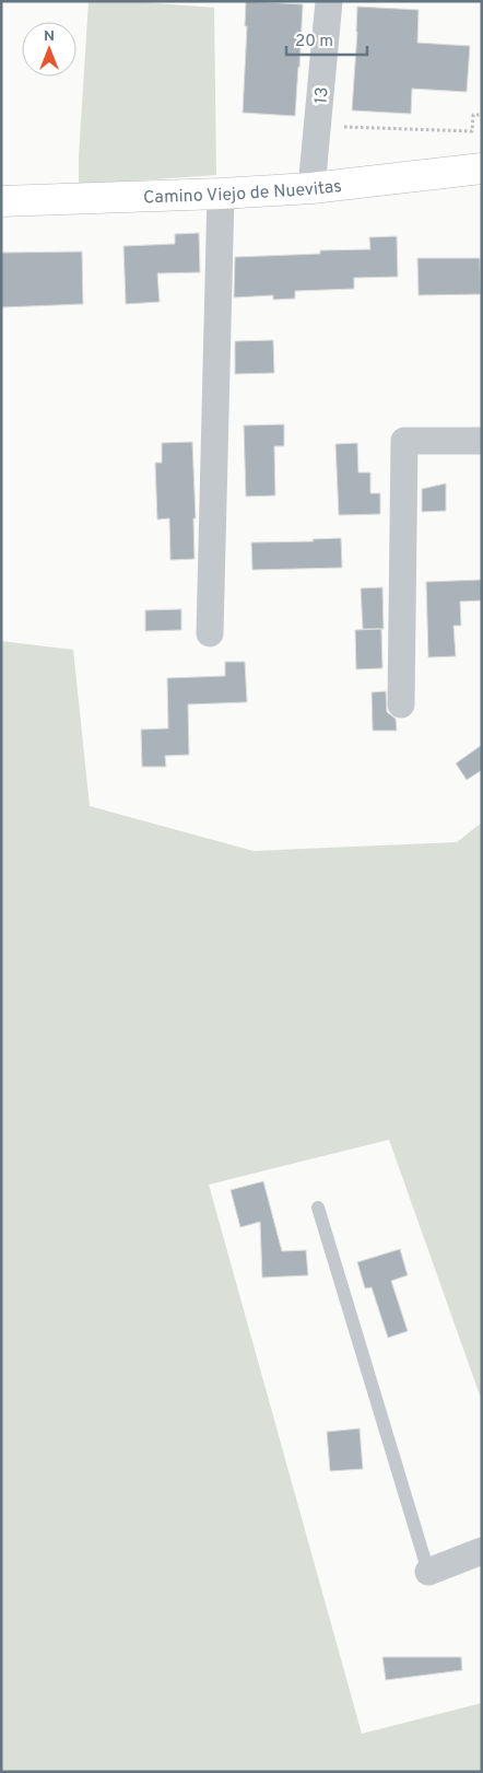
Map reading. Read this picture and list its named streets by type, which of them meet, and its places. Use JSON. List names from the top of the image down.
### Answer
{
  "streets": {
    "street": ["13", "Camino Viejo de Nuevitas"]
  },
  "crossings": [
    ["13", "Camino Viejo de Nuevitas"]
  ],
  "scale_bar": "20 m",
  "north": "top"
}
